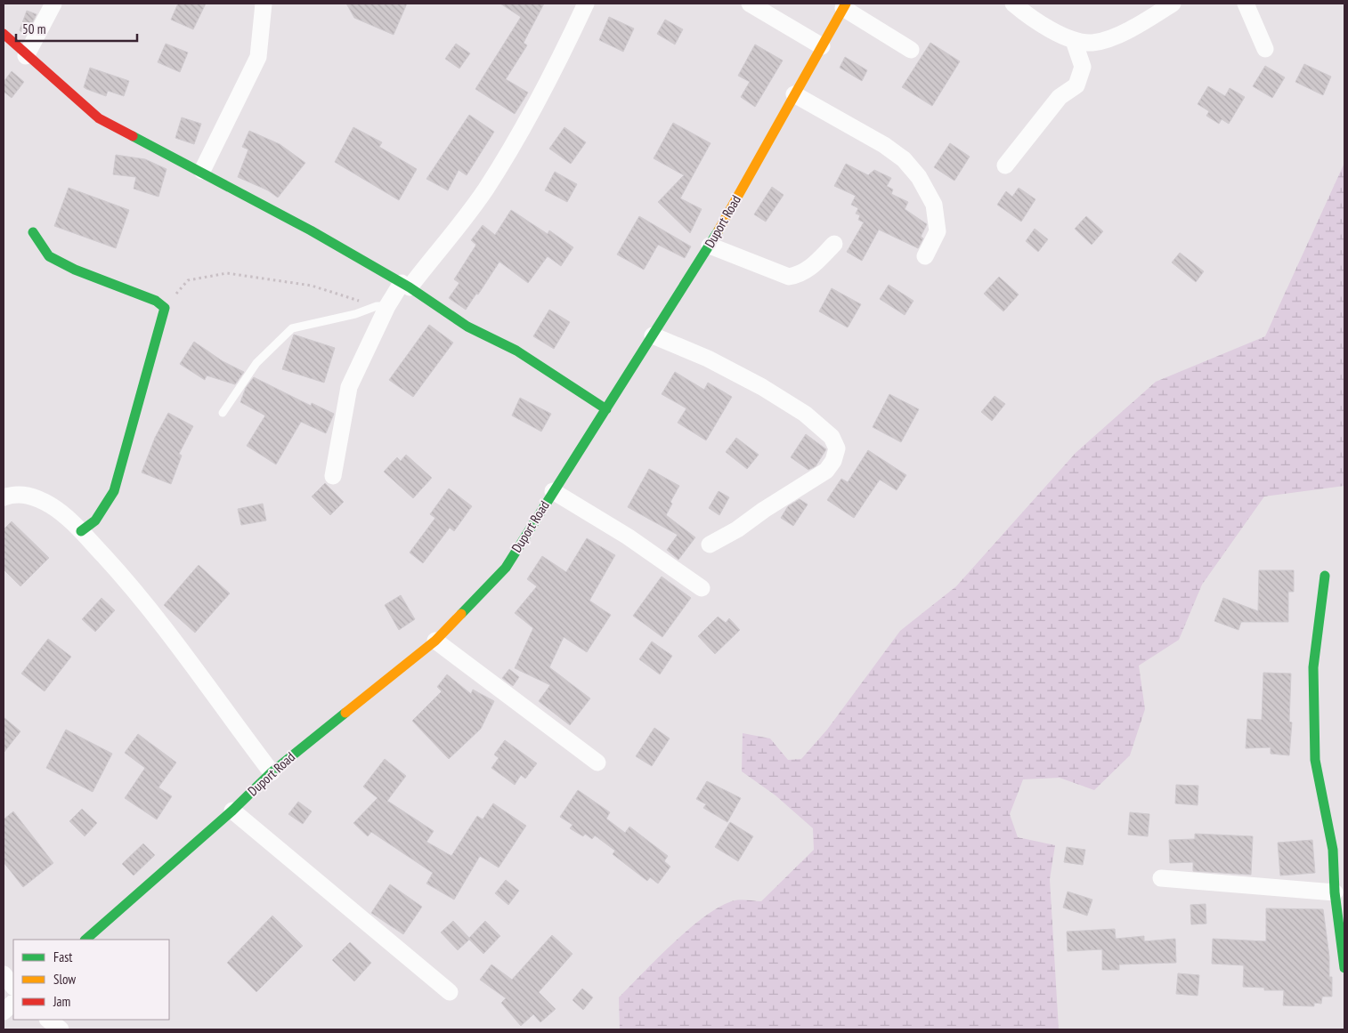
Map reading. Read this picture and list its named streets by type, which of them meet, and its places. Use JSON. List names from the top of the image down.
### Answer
{
  "streets": {
    "street": ["Duport Road"]
  },
  "legend": ["Fast", "Slow", "Jam"],
  "scale_bar": "50 m"
}
